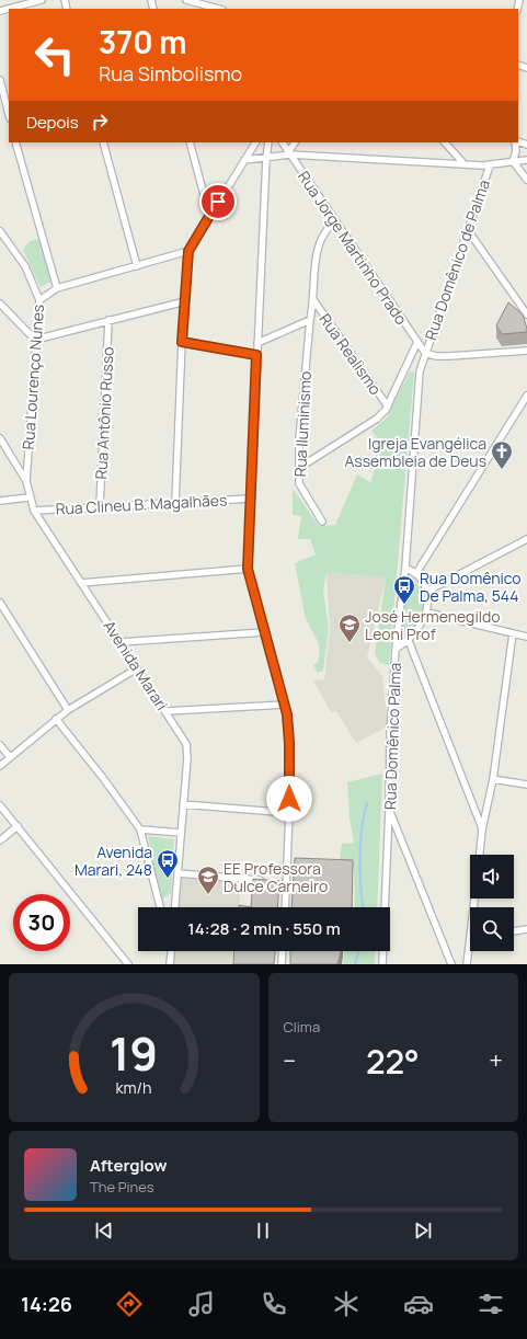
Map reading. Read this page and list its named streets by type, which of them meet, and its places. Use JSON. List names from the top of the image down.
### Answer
{
  "streets": {
    "street": [
      "Rua Jorge Martinho Prado",
      "Rua Domênico de Palma",
      "Rua Realismo",
      "Rua Lourenço Nunes",
      "Rua Antônio Russo",
      "Rua Iluminismo",
      "Rua Clineu B. Magalhães",
      "Avenida Marari",
      "Rua Domênico Palma"
    ]
  },
  "crossings": [
    ["Rua Jorge Martinho Prado", "Rua Domênico de Palma"],
    ["Rua Jorge Martinho Prado", "Rua Iluminismo"],
    ["Rua Jorge Martinho Prado", "Rua Domênico Palma"],
    ["Rua Domênico de Palma", "Rua Domênico Palma"],
    ["Rua Realismo", "Rua Iluminismo"],
    ["Rua Lourenço Nunes", "Avenida Marari"],
    ["Rua Antônio Russo", "Rua Clineu B. Magalhães"],
    ["Rua Clineu B. Magalhães", "Avenida Marari"]
  ],
  "places": {
    "church": ["Igreja Evangélica Assembleia de Deus"],
    "bus stop": ["Rua Domênico De Palma, 544", "Avenida Marari, 248"],
    "school or university": ["José Hermenegildo Leoni Prof", "EE Professora Dulce Carneiro"]
  },
  "page": {
    "turn": ["370 m", "Rua Simbolismo"],
    "then": "Depois",
    "limit": "30",
    "trip": "14:28 · 2 min · 550 m",
    "tile": "Clima",
    "heat": ["−", "22°", "+"],
    "song": ["Afterglow", "The Pines"],
    "tabs": "14:26",
    "gauge": ["19", "km/h"]
  }
}
